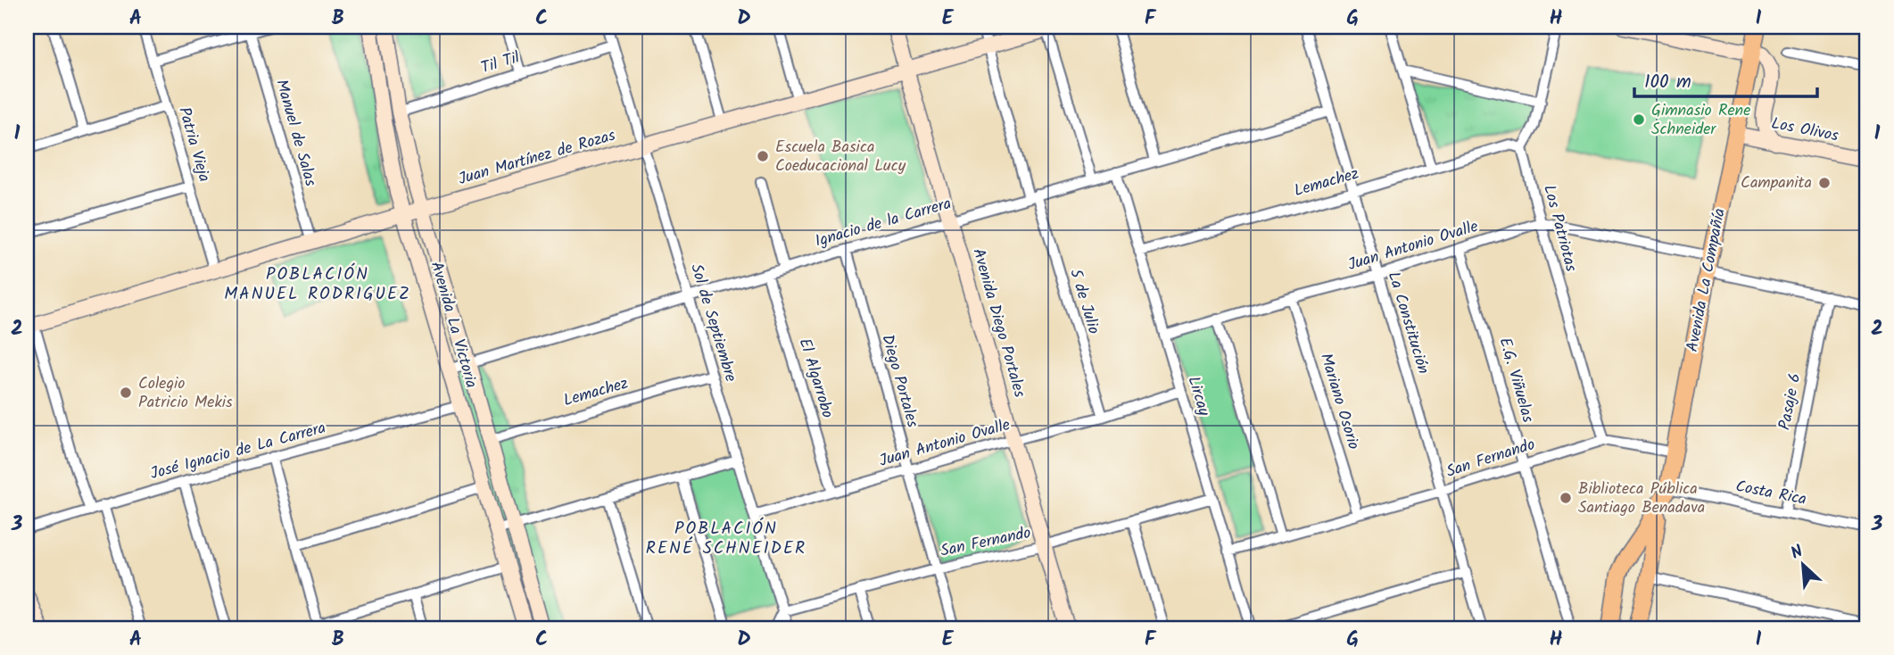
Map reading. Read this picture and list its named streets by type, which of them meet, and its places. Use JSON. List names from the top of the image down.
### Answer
{
  "streets": {
    "main road": ["Avenida La Compañía"],
    "street": [
      "Til Til",
      "Los Olivos",
      "Manuel de Salas",
      "Patria Vieja",
      "Juan Martínez de Rozas",
      "Lemachez",
      "Ignacio de la Carrera",
      "Los Patriotas",
      "Juan Antonio Ovalle",
      "5 de Julio",
      "Sol de Septiembre",
      "Avenida Diego Portales",
      "La Constitución",
      "Avenida La Victoria",
      "El Algarrobo",
      "E.G. Viñuelas",
      "Diego Portales",
      "Lircay",
      "Mariano Osorio",
      "Pasaje 6",
      "José Ignacio de La Carrera",
      "San Fernando",
      "Costa Rica"
    ]
  },
  "crossings": [
    ["Til Til", "Sol de Septiembre"],
    ["Til Til", "Avenida La Victoria"],
    ["Los Olivos", "Avenida La Compañía"],
    ["Manuel de Salas", "Juan Martínez de Rozas"],
    ["Patria Vieja", "Juan Martínez de Rozas"],
    ["Juan Martínez de Rozas", "5 de Julio"],
    ["Juan Martínez de Rozas", "Sol de Septiembre"],
    ["Juan Martínez de Rozas", "Avenida Diego Portales"],
    ["Juan Martínez de Rozas", "Avenida La Victoria"],
    ["Lemachez", "Los Patriotas"],
    ["Lemachez", "Sol de Septiembre"],
    ["Lemachez", "La Constitución"],
    ["Lemachez", "Avenida La Victoria"],
    ["Lemachez", "Lircay"],
    ["Ignacio de la Carrera", "5 de Julio"],
    ["Ignacio de la Carrera", "Sol de Septiembre"],
    ["Ignacio de la Carrera", "Avenida Diego Portales"],
    ["Ignacio de la Carrera", "La Constitución"],
    ["Ignacio de la Carrera", "Avenida La Victoria"],
    ["Ignacio de la Carrera", "El Algarrobo"],
    ["Ignacio de la Carrera", "Diego Portales"],
    ["Ignacio de la Carrera", "Lircay"],
    ["Los Patriotas", "Juan Antonio Ovalle"],
    ["Los Patriotas", "San Fernando"],
    ["Juan Antonio Ovalle", "5 de Julio"],
    ["Juan Antonio Ovalle", "Sol de Septiembre"],
    ["Juan Antonio Ovalle", "Avenida Diego Portales"],
    ["Juan Antonio Ovalle", "La Constitución"],
    ["Juan Antonio Ovalle", "El Algarrobo"],
    ["Juan Antonio Ovalle", "E.G. Viñuelas"],
    ["Juan Antonio Ovalle", "Diego Portales"],
    ["Juan Antonio Ovalle", "Lircay"],
    ["Juan Antonio Ovalle", "Mariano Osorio"],
    ["Avenida La Compañía", "San Fernando"],
    ["Avenida La Compañía", "Costa Rica"],
    ["Sol de Septiembre", "San Fernando"],
    ["Avenida Diego Portales", "San Fernando"],
    ["La Constitución", "San Fernando"],
    ["Avenida La Victoria", "José Ignacio de La Carrera"],
    ["E.G. Viñuelas", "San Fernando"],
    ["Diego Portales", "San Fernando"],
    ["Lircay", "San Fernando"],
    ["Mariano Osorio", "San Fernando"],
    ["Pasaje 6", "Costa Rica"]
  ],
  "districts": ["POBLACIÓN MANUEL RODRIGUEZ", "POBLACIÓN RENÉ SCHNEIDER"],
  "places": [
    "Gimnasio Rene Schneider",
    "Escuela Basica Coeducacional Lucy",
    "Campanita",
    "Colegio Patricio Mekis",
    "Biblioteca Pública Santiago Benadava"
  ],
  "scale_bar": "100 m",
  "north": "top left",
  "grid": {
    "columns": [
      "A",
      "B",
      "C",
      "D",
      "E",
      "F",
      "G",
      "H",
      "I"
    ],
    "rows": ["1", "2", "3"]
  }
}
